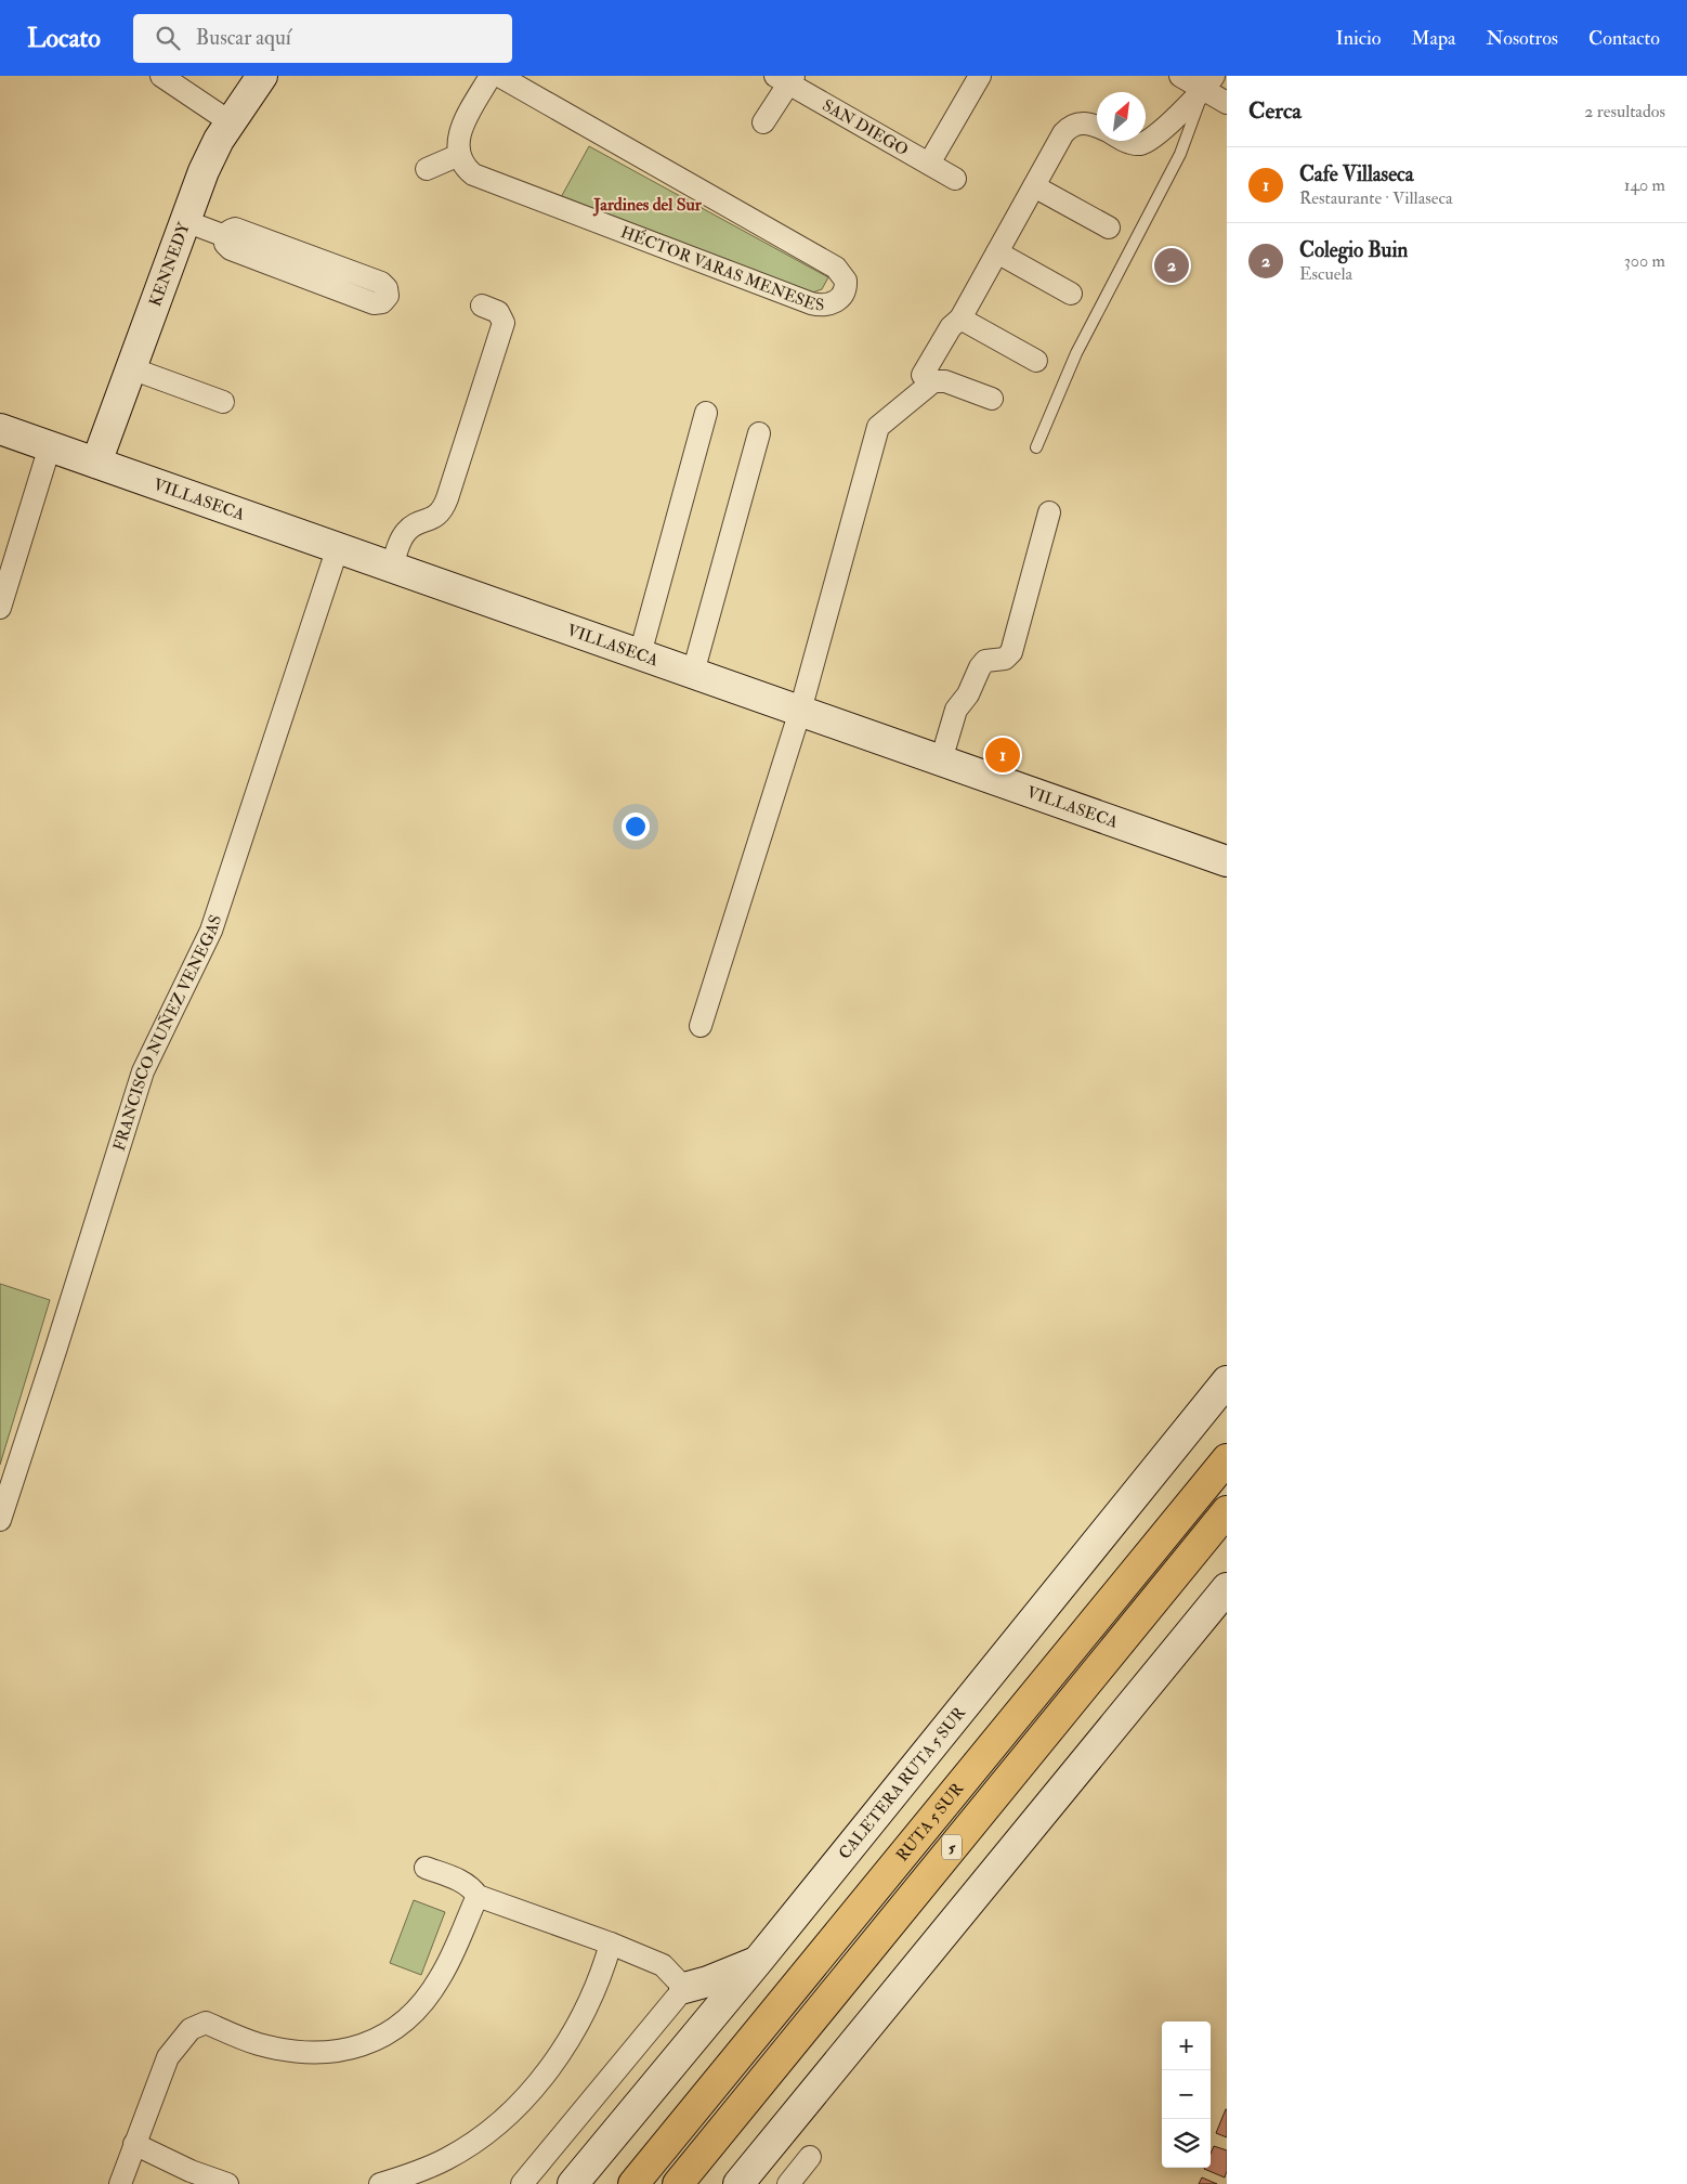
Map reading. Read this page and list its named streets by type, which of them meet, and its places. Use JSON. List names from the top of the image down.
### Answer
{
  "streets": {
    "highway": ["RUTA 5 SUR", "5"],
    "main road": ["KENNEDY", "VILLASECA", "CALETERA RUTA 5 SUR"],
    "street": ["SAN DIEGO", "HÉCTOR VARAS MENESES", "FRANCISCO NUÑEZ VENEGAS"]
  },
  "crossings": [
    ["KENNEDY", "VILLASECA"],
    ["VILLASECA", "FRANCISCO NUÑEZ VENEGAS"]
  ],
  "districts": ["Jardines del Sur"],
  "north": "top right",
  "page": {
    "header": "Locato",
    "search": "Buscar aquí",
    "nav": [
      "Inicio",
      "Mapa",
      "Nosotros",
      "Contacto"
    ],
    "heading": ["Cerca", "2 resultados"],
    "list": [
      {
        "mark": "1",
        "name": "Cafe Villaseca",
        "note": "Restaurante · Villaseca",
        "value": "140 m"
      },
      {
        "mark": "2",
        "name": "Colegio Buin",
        "note": "Escuela",
        "value": "300 m"
      }
    ],
    "pins": ["2", "1"],
    "map_buttons": ["+", "−"]
  }
}
